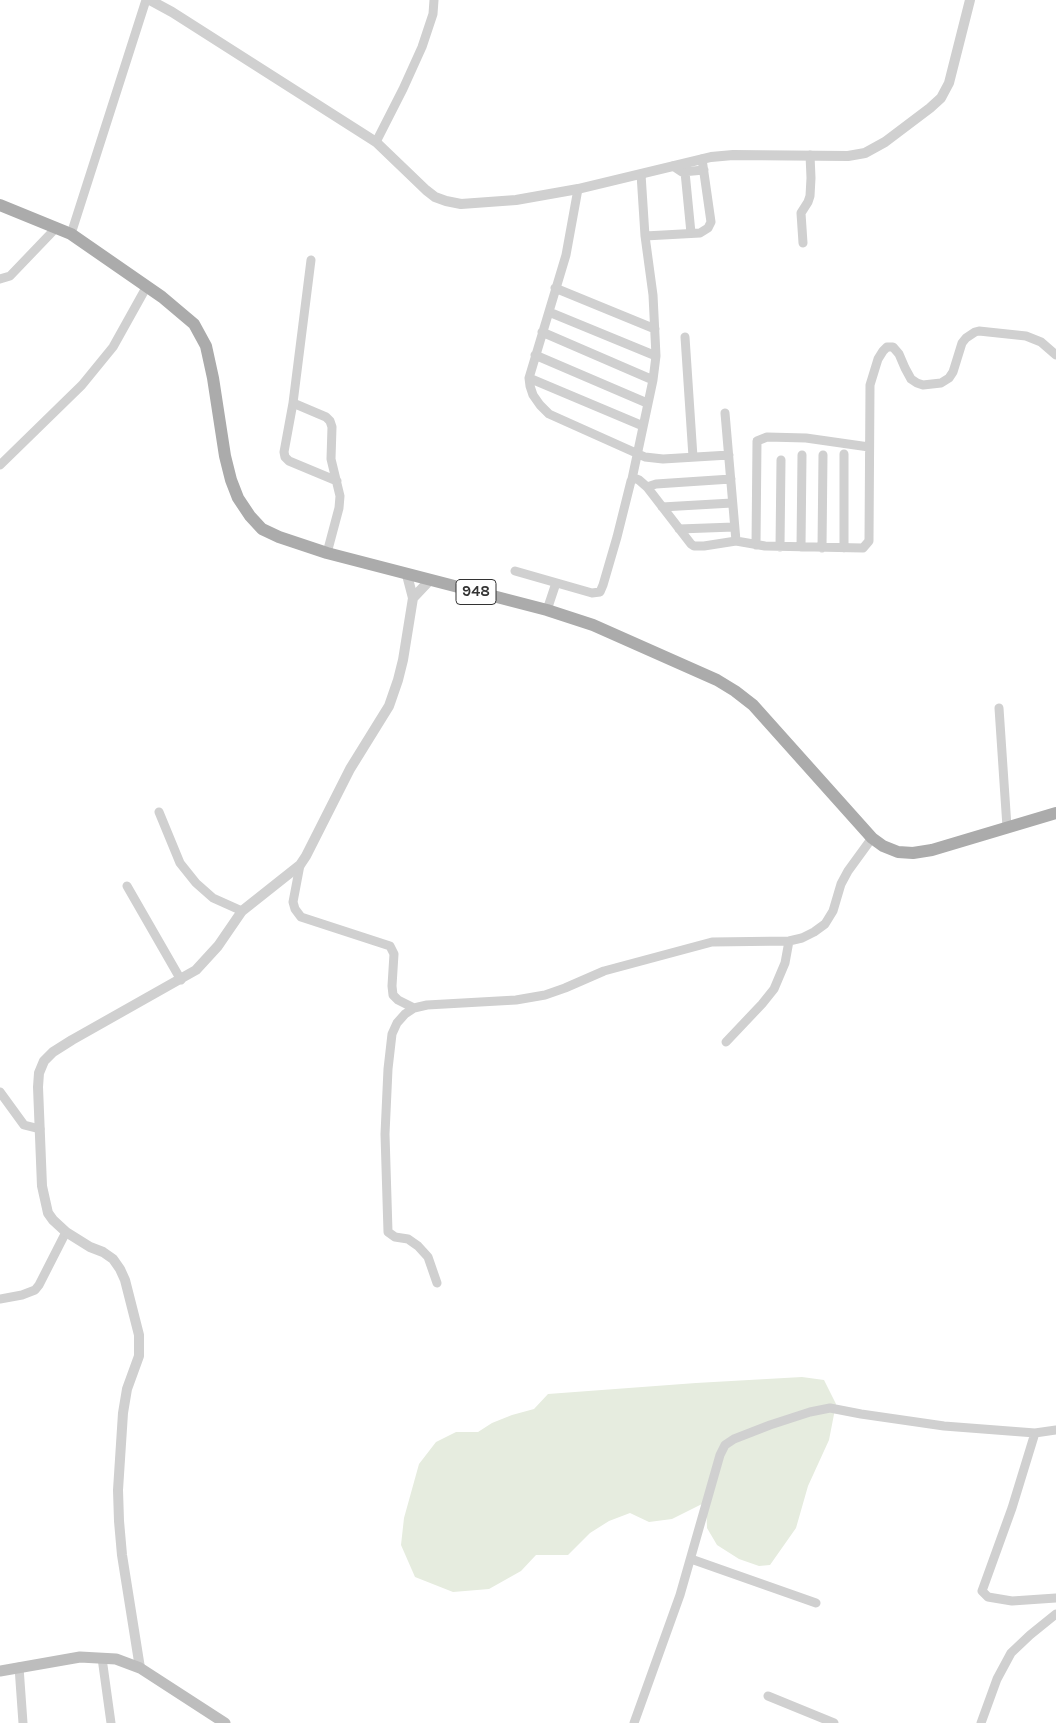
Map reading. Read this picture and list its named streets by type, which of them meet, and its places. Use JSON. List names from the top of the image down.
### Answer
{
  "streets": {
    "main road": ["948"]
  }
}
